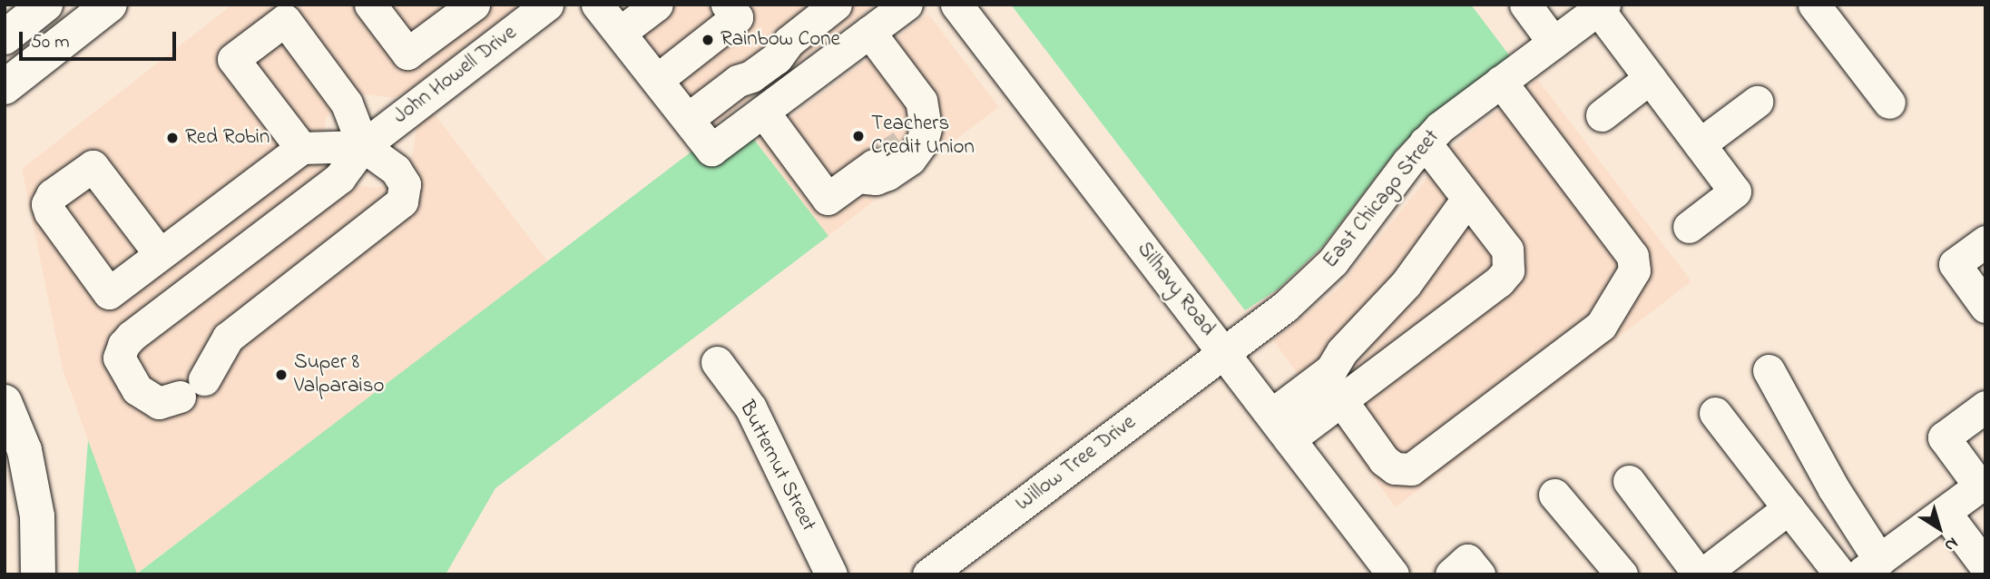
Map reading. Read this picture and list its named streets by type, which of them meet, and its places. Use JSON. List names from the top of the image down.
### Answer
{
  "streets": {
    "street": [
      "John Howell Drive",
      "East Chicago Street",
      "Silhavy Road",
      "Willow Tree Drive",
      "Butternut Street"
    ]
  },
  "crossings": [
    ["East Chicago Street", "Silhavy Road"],
    ["East Chicago Street", "Willow Tree Drive"],
    ["Silhavy Road", "Willow Tree Drive"]
  ],
  "places": [
    "Rainbow Cone",
    "Teachers Credit Union",
    "Red Robin",
    "Super 8 Valparaiso"
  ],
  "scale_bar": "50 m",
  "north": "bottom right"
}
